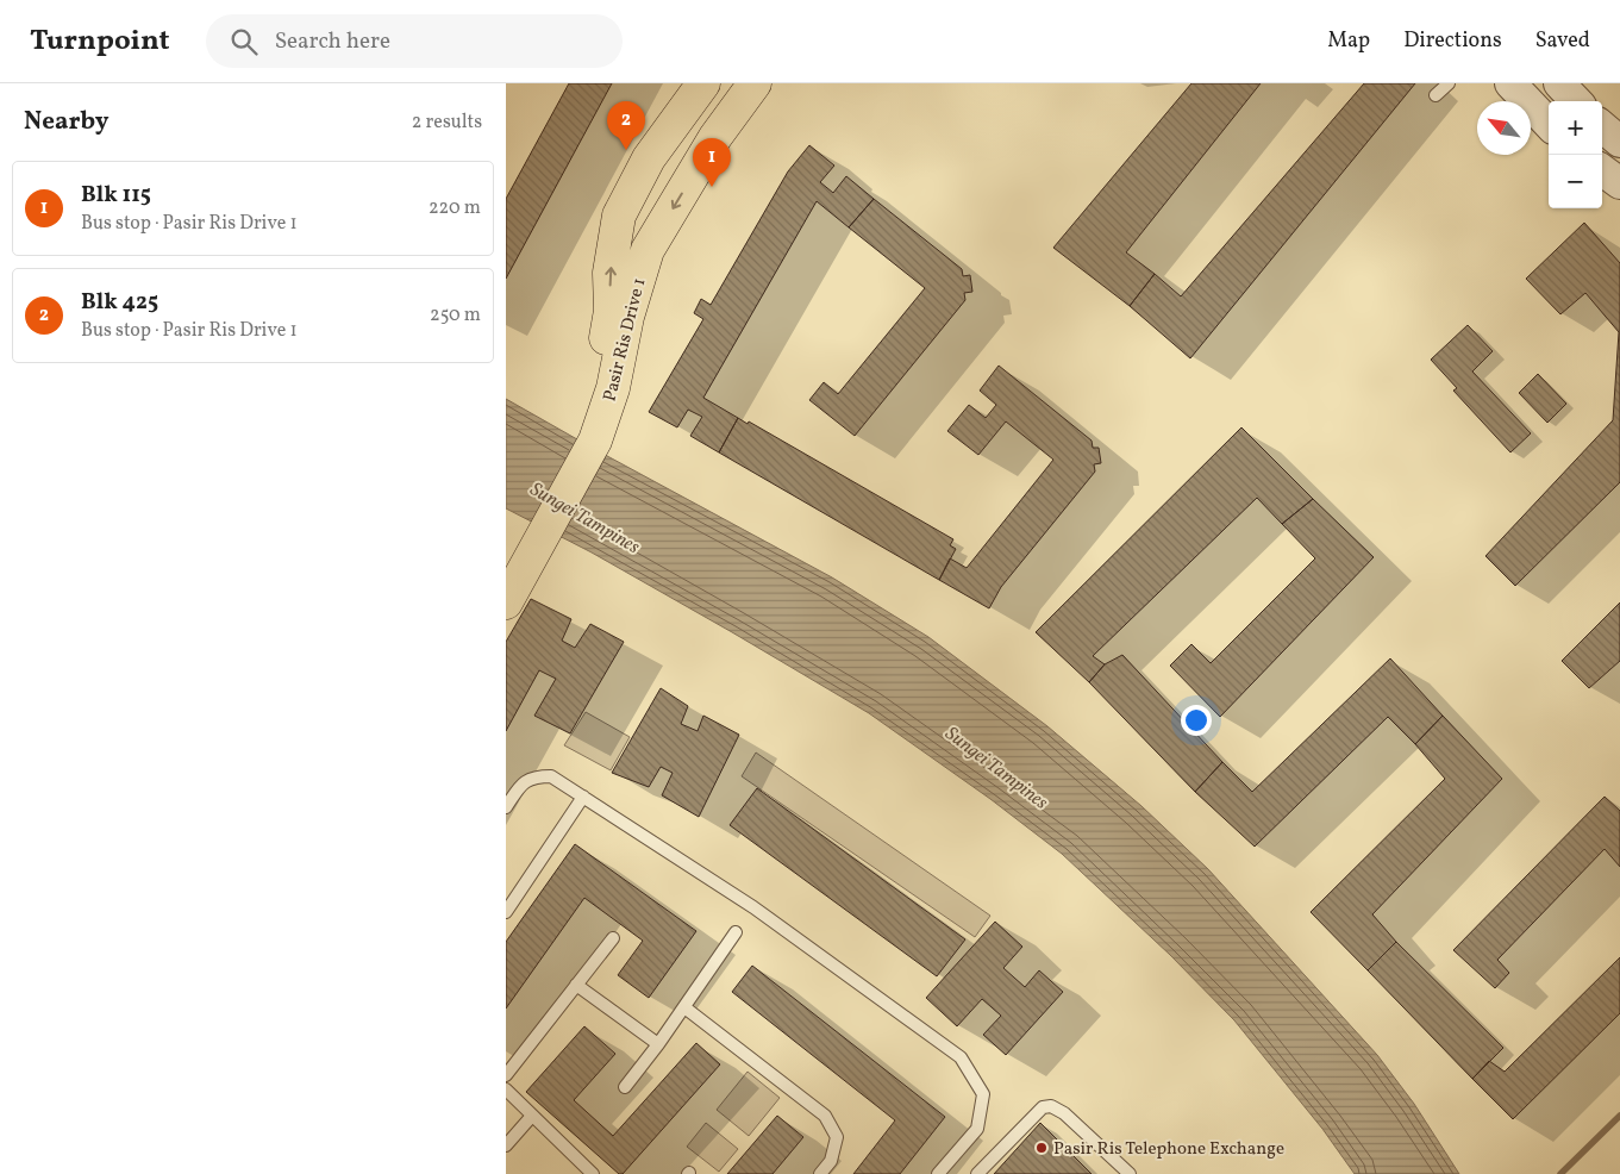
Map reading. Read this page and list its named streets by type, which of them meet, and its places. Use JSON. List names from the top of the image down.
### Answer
{
  "streets": {
    "main road": ["Pasir Ris Drive 1"]
  },
  "water": ["Sungei Tampines"],
  "places": ["Pasir Ris Telephone Exchange"],
  "north": "top left",
  "page": {
    "header": "Turnpoint",
    "search": "Search here",
    "nav": ["Map", "Directions", "Saved"],
    "heading": ["Nearby", "2 results"],
    "map_buttons": ["+", "−"],
    "pins": ["2", "1"],
    "list": [
      {
        "mark": "1",
        "name": "Blk 115",
        "note": "Bus stop · Pasir Ris Drive 1",
        "value": "220 m"
      },
      {
        "mark": "2",
        "name": "Blk 425",
        "note": "Bus stop · Pasir Ris Drive 1",
        "value": "250 m"
      }
    ]
  }
}
